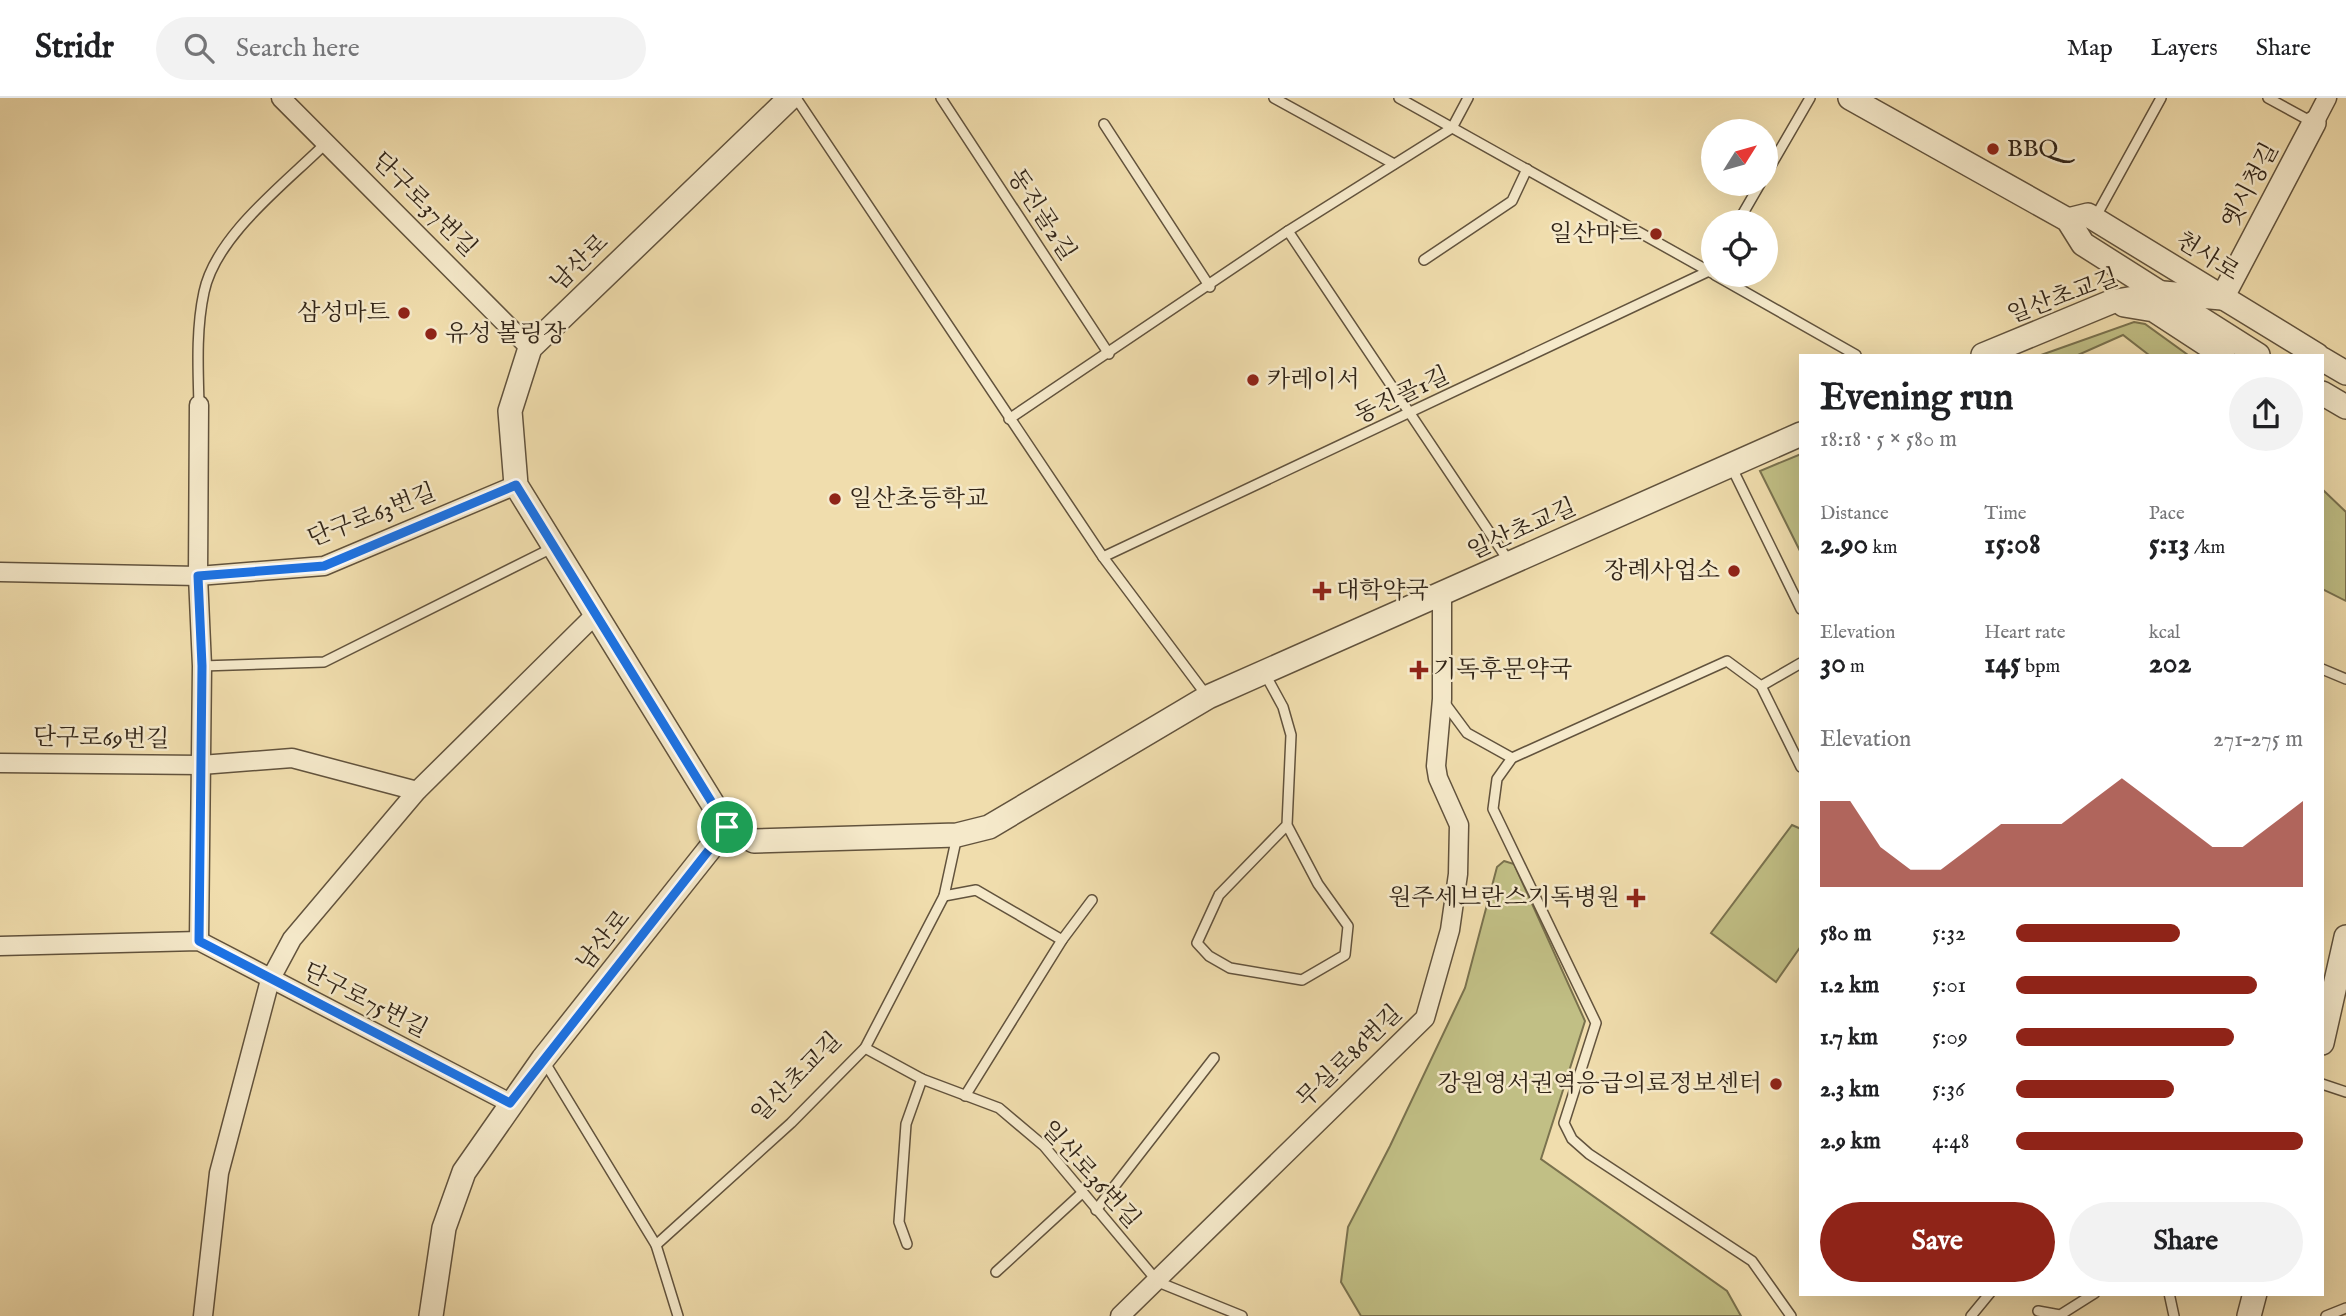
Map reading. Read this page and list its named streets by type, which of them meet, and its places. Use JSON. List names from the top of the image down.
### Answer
{
  "streets": {
    "street": [
      "옛시청길",
      "단구로37번길",
      "천사로",
      "남산로",
      "일산초교길",
      "단구로63번길",
      "단구로69번길",
      "단구로75번길",
      "무실로86번길"
    ],
    "lane": ["동진골2길", "동진골1길", "일산로36번길"]
  },
  "crossings": [
    ["옛시청길", "천사로"],
    ["단구로37번길", "남산로"],
    ["남산로", "일산초교길"],
    ["남산로", "단구로63번길"],
    ["남산로", "단구로75번길"],
    ["일산초교길", "무실로86번길"],
    ["일산초교길", "일산로36번길"],
    ["단구로63번길", "단구로69번길"],
    ["무실로86번길", "일산로36번길"]
  ],
  "places": {
    "other": [
      "BBQ",
      "일산마트",
      "삼성마트",
      "유성 볼링장",
      "카레이서",
      "일산초등학교",
      "장례사업소",
      "강원영서권역응급의료정보센터"
    ],
    "health": ["대학약국", "기독후문약국", "원주세브란스기독병원"]
  },
  "north": "top right",
  "page": {
    "header": "Stridr",
    "search": "Search here",
    "nav": ["Map", "Layers", "Share"],
    "heading": ["Evening run", "18:18 · 5 × 580 m"],
    "stats": [
      ["Distance", "2.90 km"],
      ["Time", "15:08"],
      ["Pace", "5:13 /km"],
      ["Elevation", "30 m"],
      ["Heart rate", "145 bpm"],
      ["kcal", "202"]
    ],
    "chart": ["Elevation", "271–275 m"],
    "list": [
      {
        "name": "580 m",
        "note": "5:32"
      },
      {
        "name": "1.2 km",
        "note": "5:01"
      },
      {
        "name": "1.7 km",
        "note": "5:09"
      },
      {
        "name": "2.3 km",
        "note": "5:36"
      },
      {
        "name": "2.9 km",
        "note": "4:48"
      }
    ],
    "buttons": ["Save", "Share"]
  }
}
